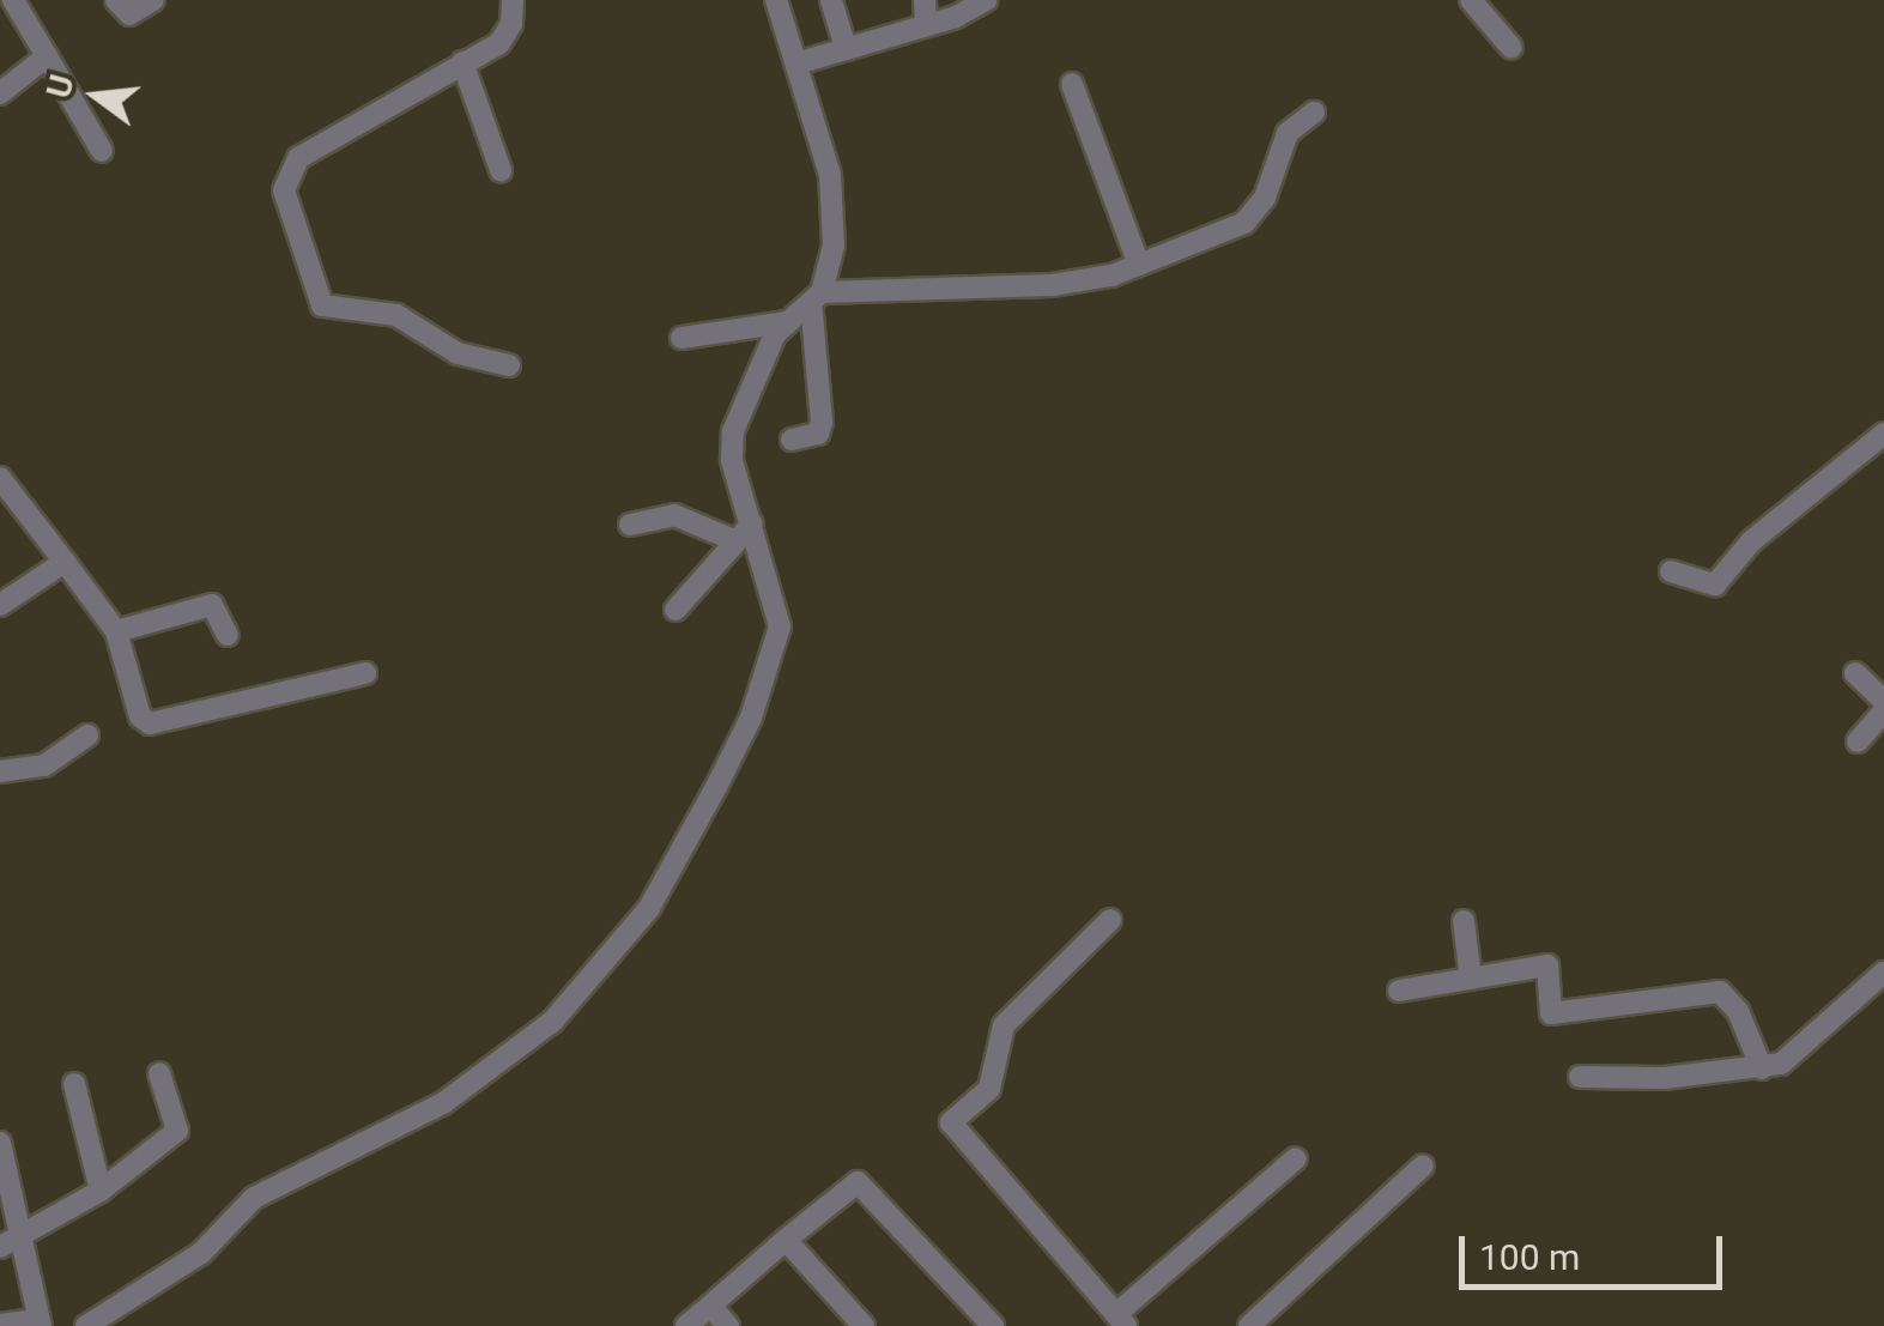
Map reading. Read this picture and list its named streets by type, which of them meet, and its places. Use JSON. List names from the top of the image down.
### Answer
{
  "scale_bar": "100 m",
  "north": "left"
}
